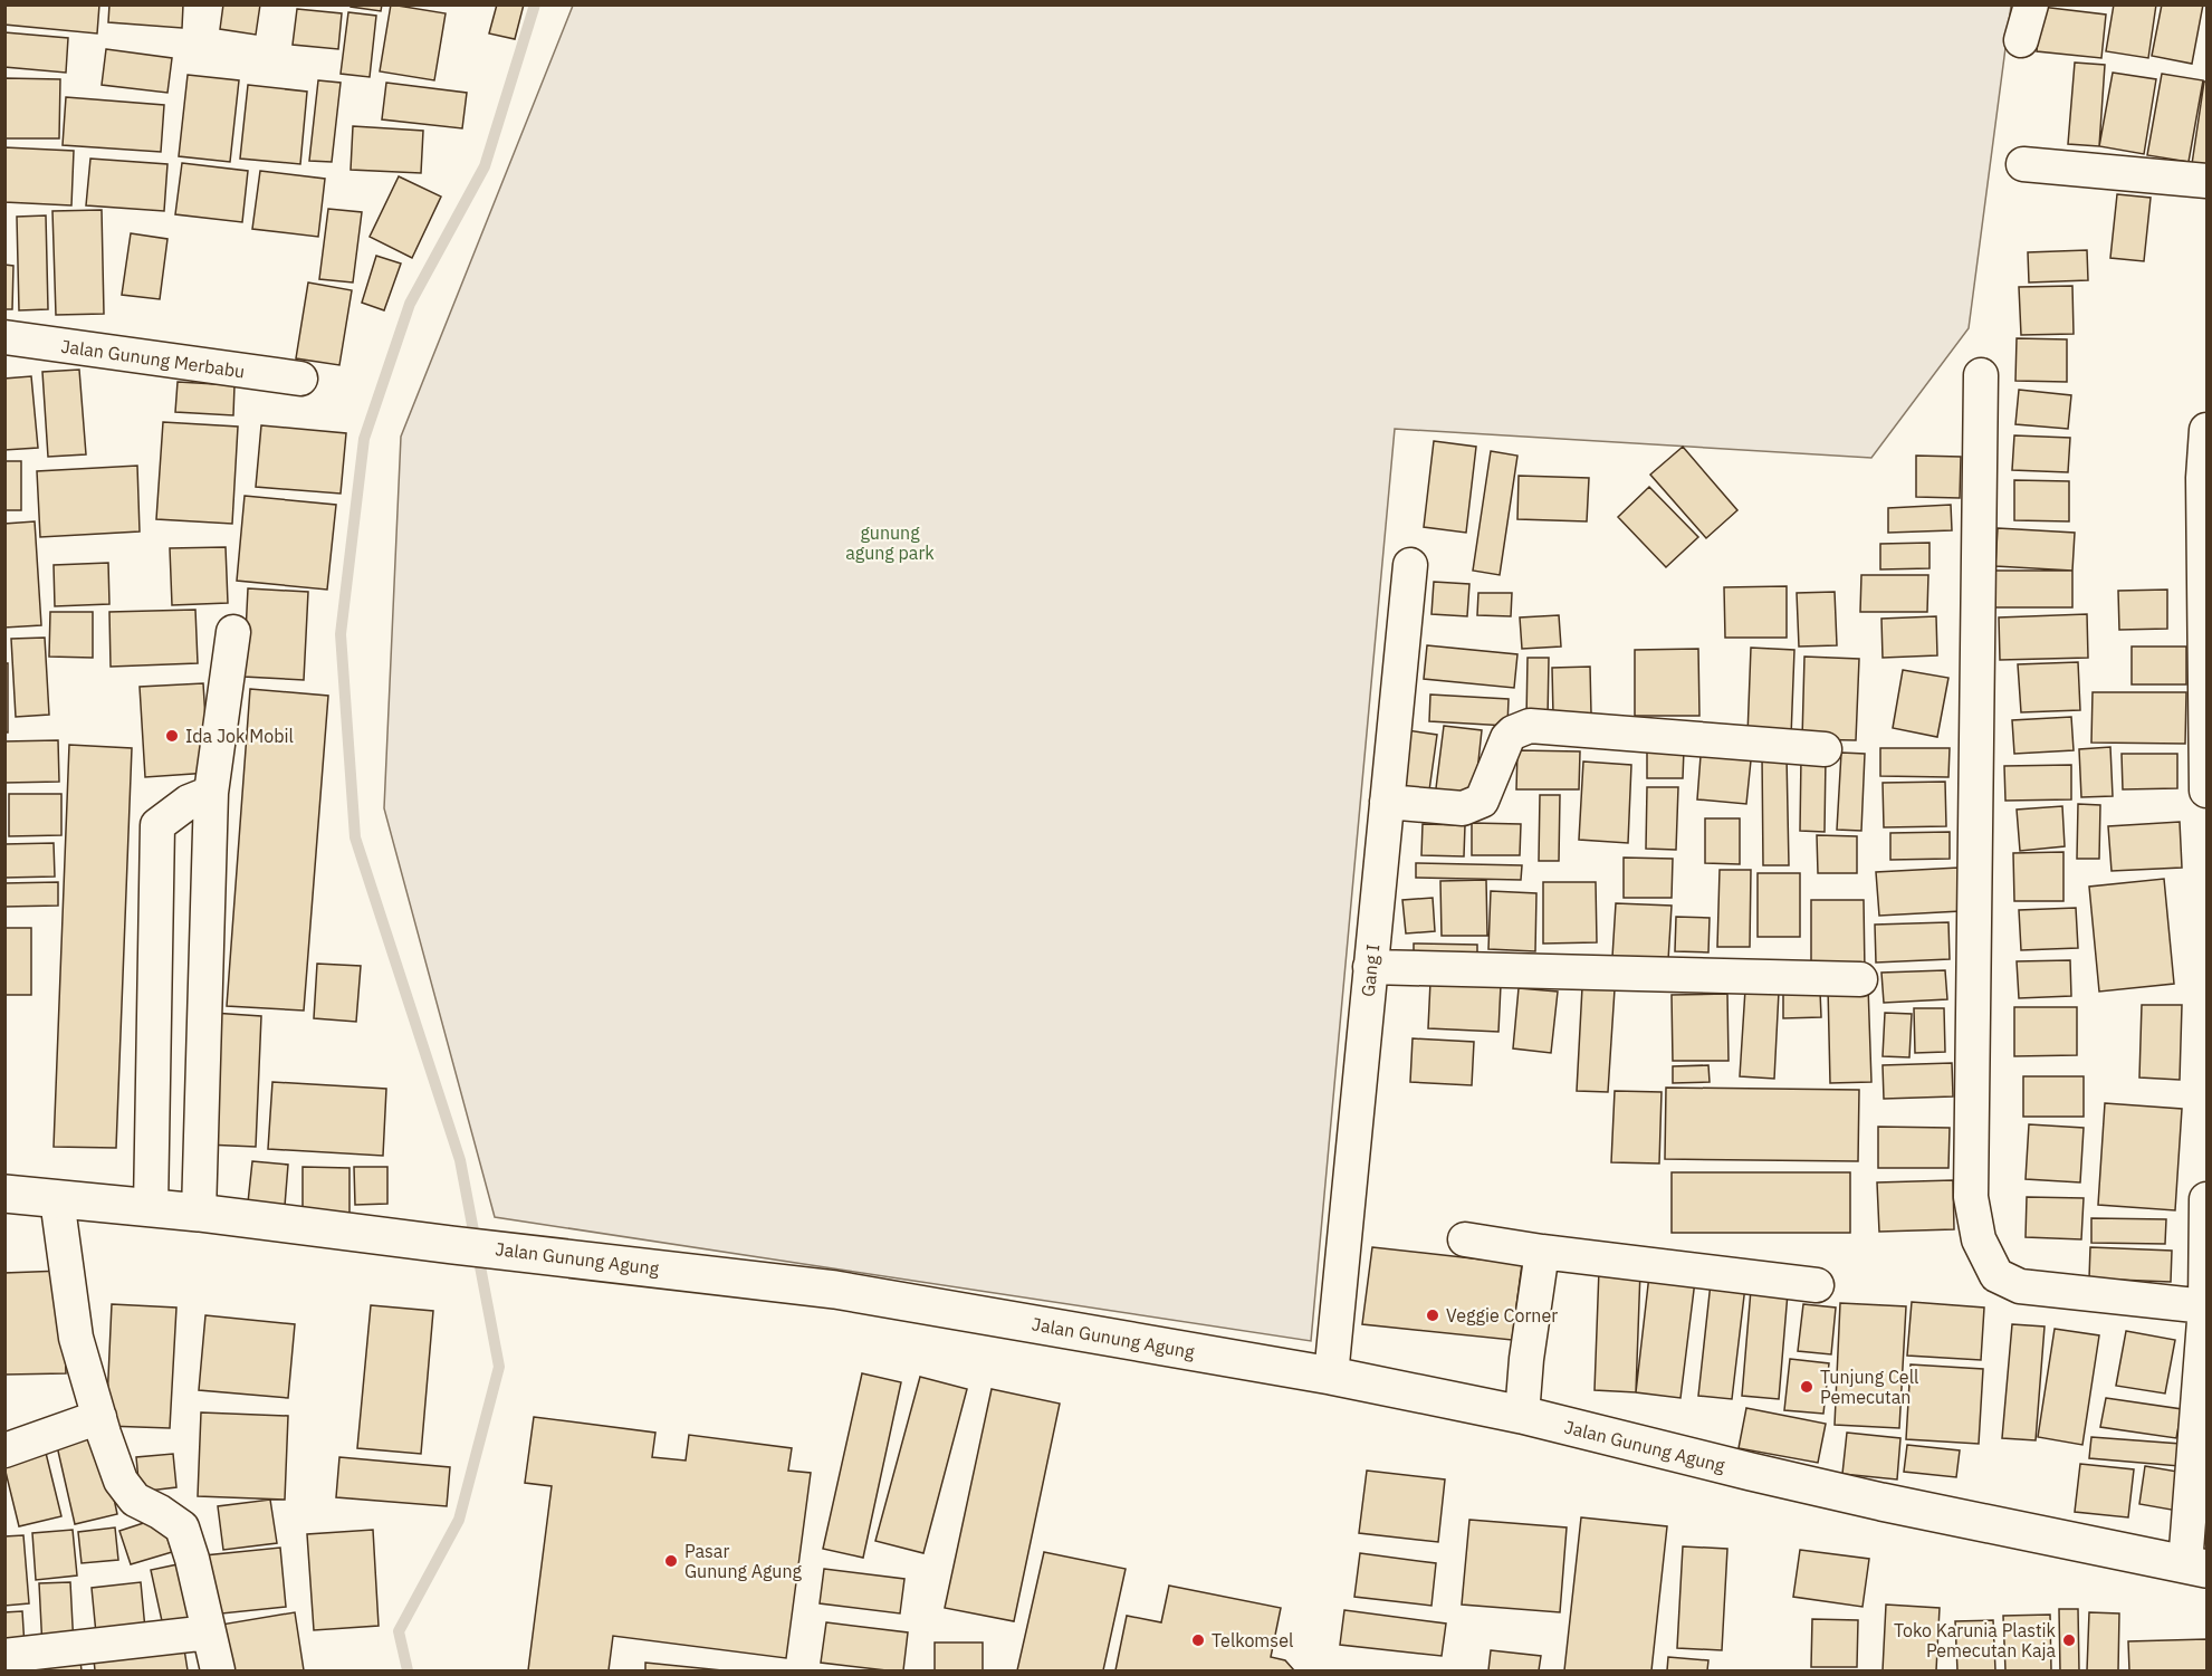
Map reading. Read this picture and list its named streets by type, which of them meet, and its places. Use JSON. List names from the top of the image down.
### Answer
{
  "streets": {
    "main road": ["Jalan Gunung Agung"],
    "street": ["Jalan Gunung Merbabu", "Gang I"]
  },
  "crossings": [
    ["Gang I", "Jalan Gunung Agung"]
  ],
  "parks": ["gunung agung park"],
  "places": [
    "Ida Jok Mobil",
    "Veggie Corner",
    "Tunjung Cell Pemecutan",
    "Pasar Gunung Agung",
    "Telkomsel",
    "Toko Karunia Plastik Pemecutan Kaja"
  ]
}
